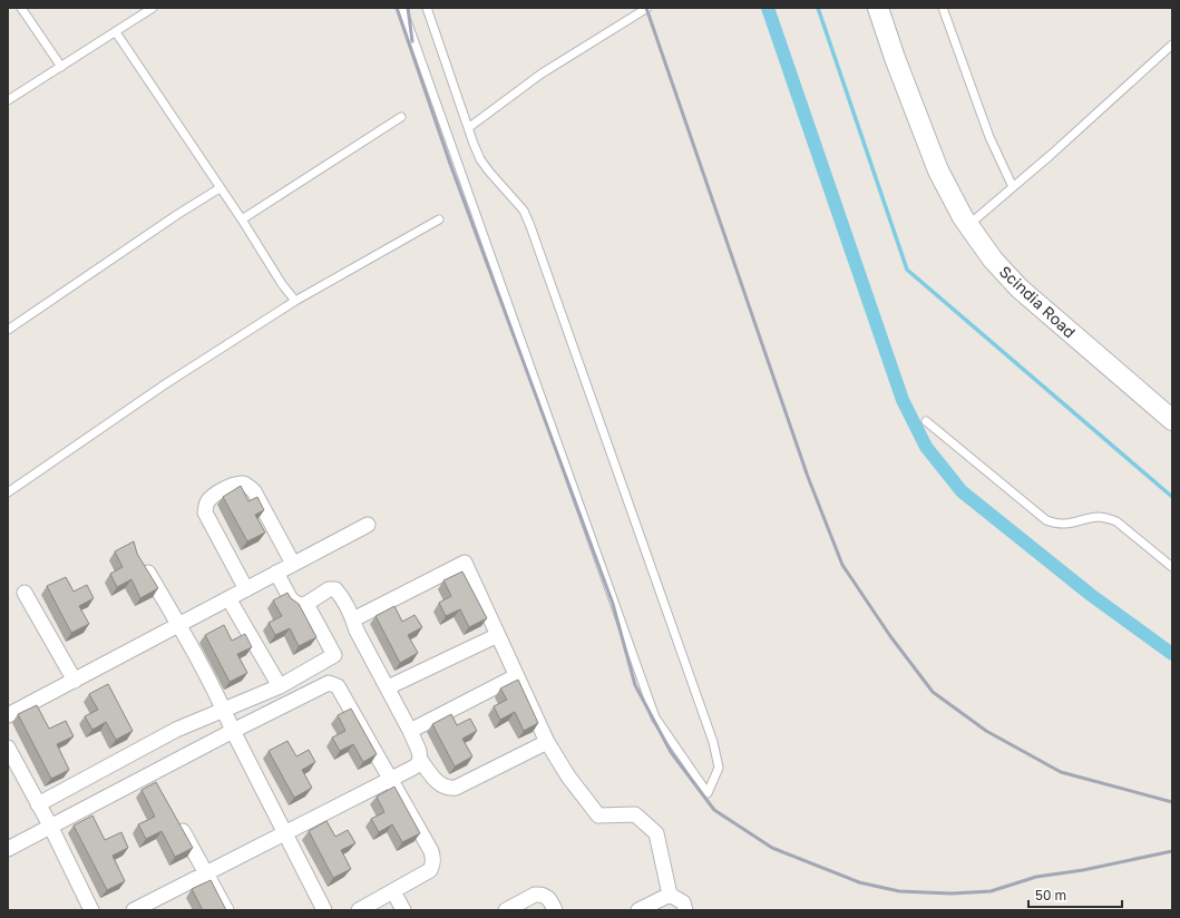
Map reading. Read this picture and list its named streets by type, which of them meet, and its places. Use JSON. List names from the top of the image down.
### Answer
{
  "streets": {
    "main road": ["Scindia Road"]
  },
  "scale_bar": "50 m"
}
